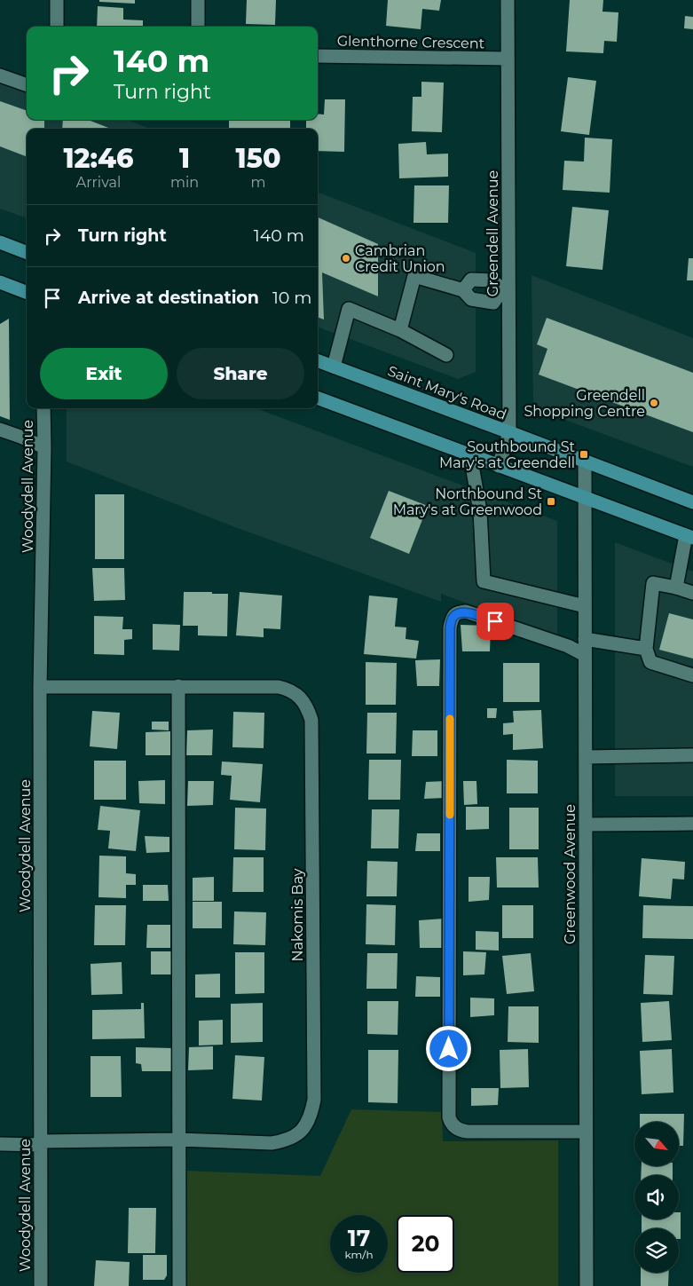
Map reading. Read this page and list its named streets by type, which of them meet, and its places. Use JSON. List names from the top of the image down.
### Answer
{
  "streets": {
    "main road": ["Saint Mary's Road"],
    "street": [
      "Glenthorne Crescent",
      "Greendell Avenue",
      "Woodydell Avenue",
      "Greenwood Avenue",
      "Nakomis Bay"
    ]
  },
  "crossings": [
    ["Glenthorne Crescent", "Greendell Avenue"],
    ["Greendell Avenue", "Saint Mary's Road"],
    ["Saint Mary's Road", "Greenwood Avenue"],
    ["Woodydell Avenue", "Nakomis Bay"]
  ],
  "places": {
    "other": ["Cambrian Credit Union", "Greendell Shopping Centre"],
    "transit": ["Southbound St Mary's at Greendell", "Northbound St Mary's at Greenwood"]
  },
  "north": "bottom right",
  "page": {
    "turn": ["140 m", "Turn right"],
    "eta": [
      "12:46",
      "Arrival",
      "1",
      "min",
      "150",
      "m"
    ],
    "list": [
      {
        "name": "Turn right",
        "value": "140 m"
      },
      {
        "name": "Arrive at destination",
        "value": "10 m"
      }
    ],
    "buttons": ["Exit", "Share"],
    "speed": "17 km/h",
    "limit": "20"
  }
}
